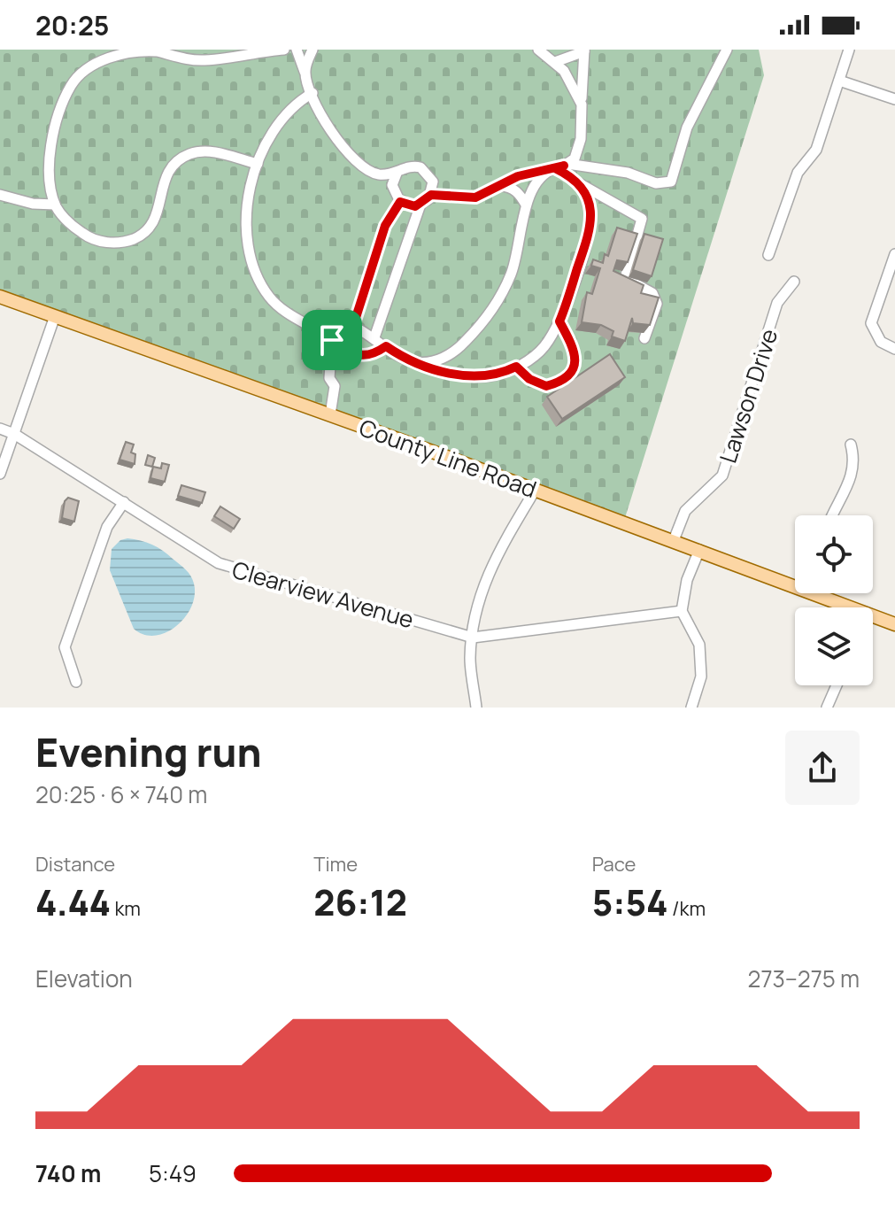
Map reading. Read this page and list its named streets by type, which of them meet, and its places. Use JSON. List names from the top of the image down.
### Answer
{
  "streets": {
    "main road": ["County Line Road"],
    "street": ["Lawson Drive", "Clearview Avenue"]
  },
  "crossings": [
    ["Lawson Drive", "County Line Road"]
  ],
  "page": {
    "status": "20:25",
    "heading": ["Evening run", "20:25 · 6 × 740 m"],
    "stats": [
      ["Distance", "4.44 km"],
      ["Time", "26:12"],
      ["Pace", "5:54 /km"]
    ],
    "chart": ["Elevation", "273–275 m"],
    "list": [
      {
        "name": "740 m",
        "note": "5:49"
      }
    ]
  }
}
